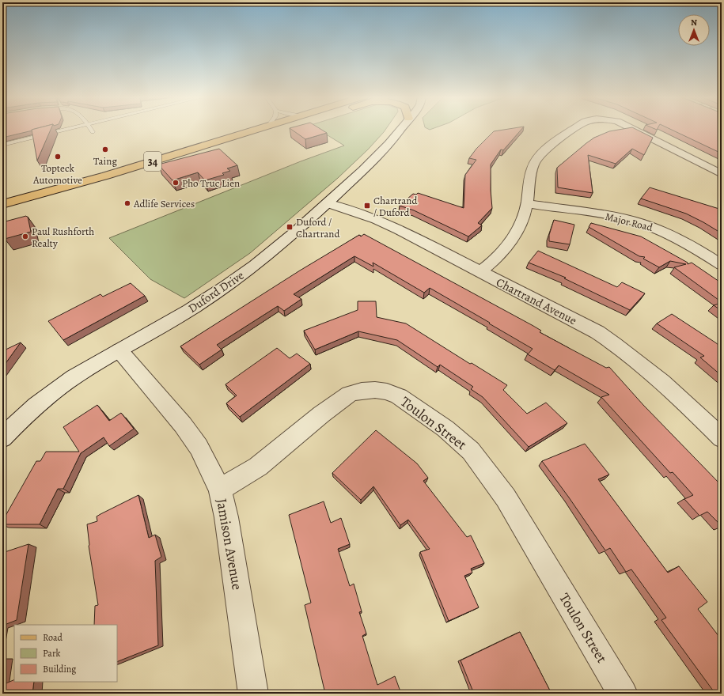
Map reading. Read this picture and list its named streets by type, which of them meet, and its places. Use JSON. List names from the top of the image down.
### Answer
{
  "streets": {
    "main road": ["34"],
    "street": [
      "Major Road",
      "Duford Drive",
      "Chartrand Avenue",
      "Toulon Street",
      "Jamison Avenue"
    ]
  },
  "crossings": [
    ["Duford Drive", "Chartrand Avenue"],
    ["Duford Drive", "Jamison Avenue"],
    ["Toulon Street", "Jamison Avenue"]
  ],
  "places": {
    "other": [
      "Taing",
      "Topteck Automotive",
      "Pho Truc Lien",
      "Adlife Services",
      "Paul Rushforth Realty"
    ],
    "transit": ["Chartrand / Duford", "Duford / Chartrand"]
  },
  "legend": ["Road", "Park", "Building"],
  "north": "top"
}
